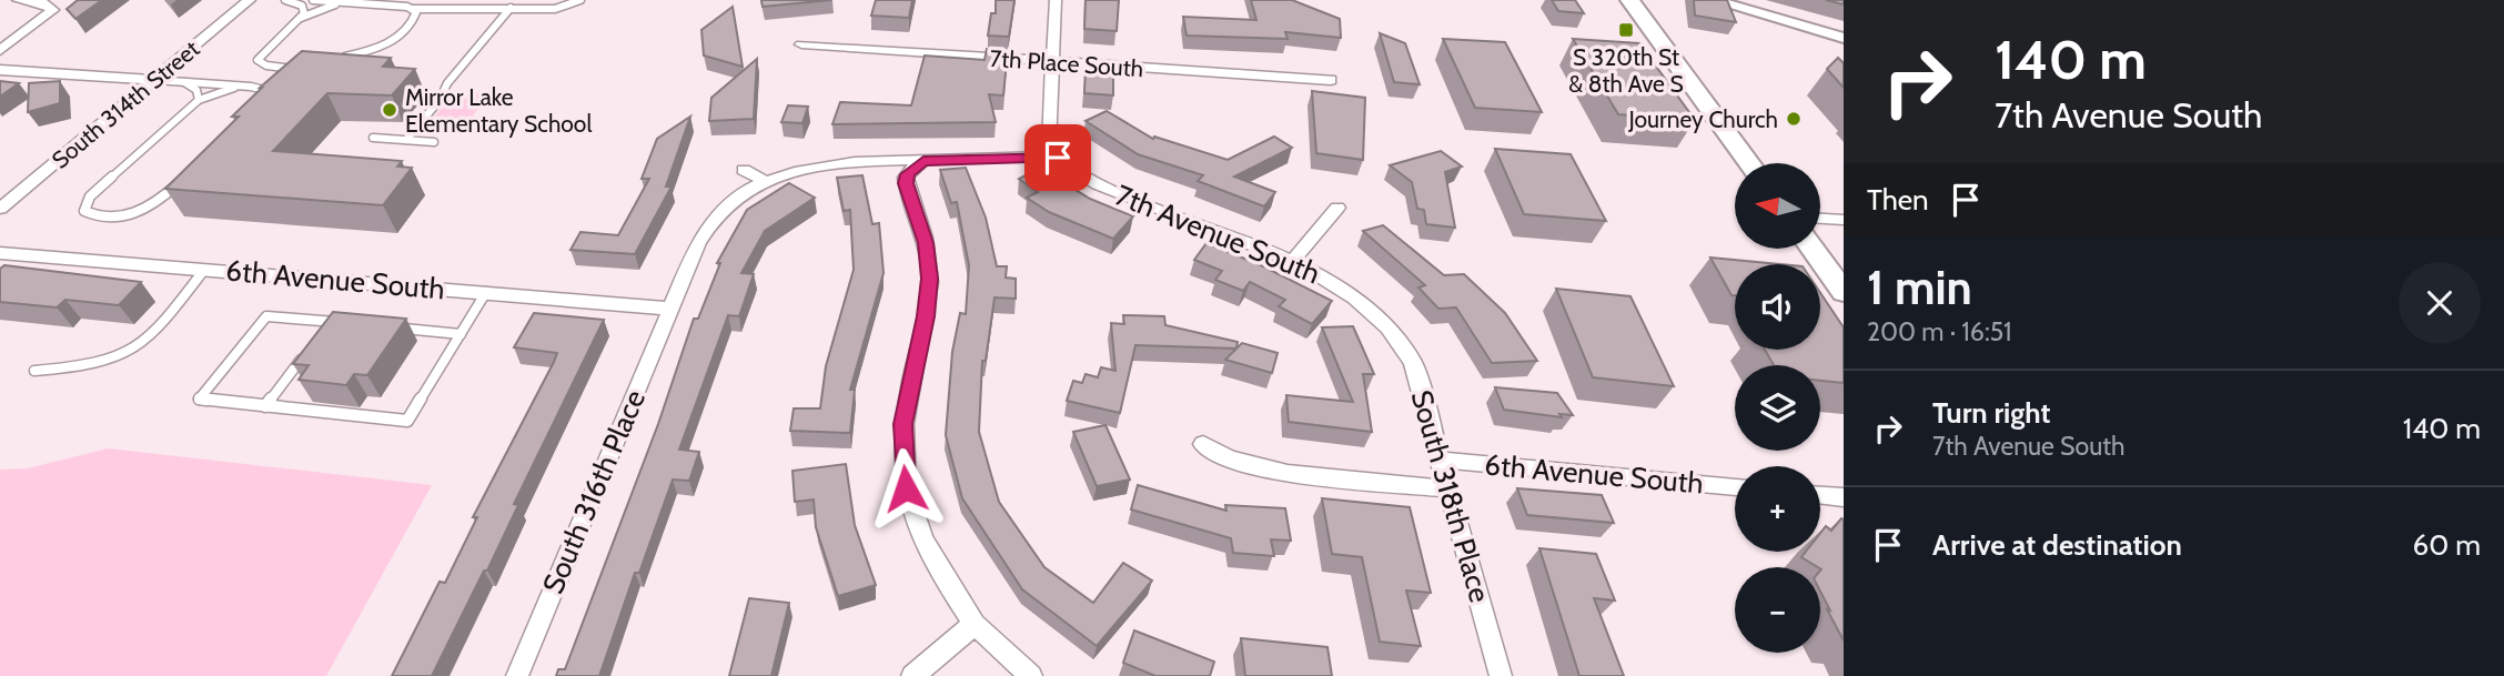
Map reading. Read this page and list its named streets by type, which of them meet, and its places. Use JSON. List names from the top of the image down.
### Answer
{
  "streets": {
    "street": [
      "7th Place South",
      "South 314th Street",
      "7th Avenue South",
      "6th Avenue South",
      "South 316th Place",
      "South 318th Place"
    ]
  },
  "crossings": [
    ["7th Avenue South", "South 318th Place"],
    ["6th Avenue South", "South 316th Place"],
    ["6th Avenue South", "South 318th Place"]
  ],
  "places": {
    "transit": ["S 320th St & 8th Ave S"],
    "other": ["Mirror Lake Elementary School", "Journey Church"]
  },
  "north": "left",
  "page": {
    "turn": ["140 m", "7th Avenue South"],
    "map_buttons": ["+", "−"],
    "then": "Then",
    "heading": ["1 min", "200 m · 16:51"],
    "list": [
      {
        "name": "Turn right",
        "note": "7th Avenue South",
        "value": "140 m"
      },
      {
        "name": "Arrive at destination",
        "value": "60 m"
      }
    ]
  }
}
